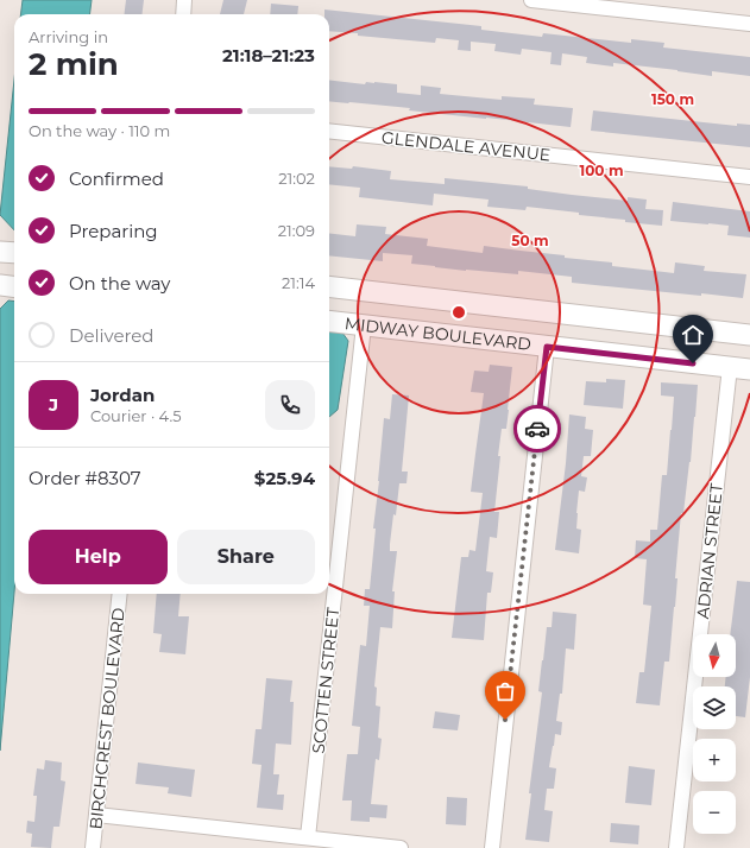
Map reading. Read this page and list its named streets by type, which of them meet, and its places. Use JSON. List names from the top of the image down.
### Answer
{
  "streets": {
    "street": [
      "GLENDALE AVENUE",
      "MIDWAY BOULEVARD",
      "ADRIAN STREET",
      "SCOTTEN STREET",
      "BIRCHCREST BOULEVARD"
    ]
  },
  "crossings": [
    ["MIDWAY BOULEVARD", "ADRIAN STREET"],
    ["MIDWAY BOULEVARD", "SCOTTEN STREET"]
  ],
  "north": "bottom",
  "page": {
    "heading": ["2 min", "Arriving in", "21:18–21:23"],
    "panel": [
      "Jordan",
      "Courier · 4.5",
      "Order #8307",
      "$25.94"
    ],
    "bar": "On the way · 110 m",
    "list": [
      ["Confirmed", "21:02"],
      ["Preparing", "21:09"],
      ["On the way", "21:14"],
      "Delivered"
    ],
    "round": "J",
    "buttons": ["Help", "Share"],
    "map_buttons": ["+", "−"]
  },
  "rings": ["150 m", "100 m", "50 m"]
}
